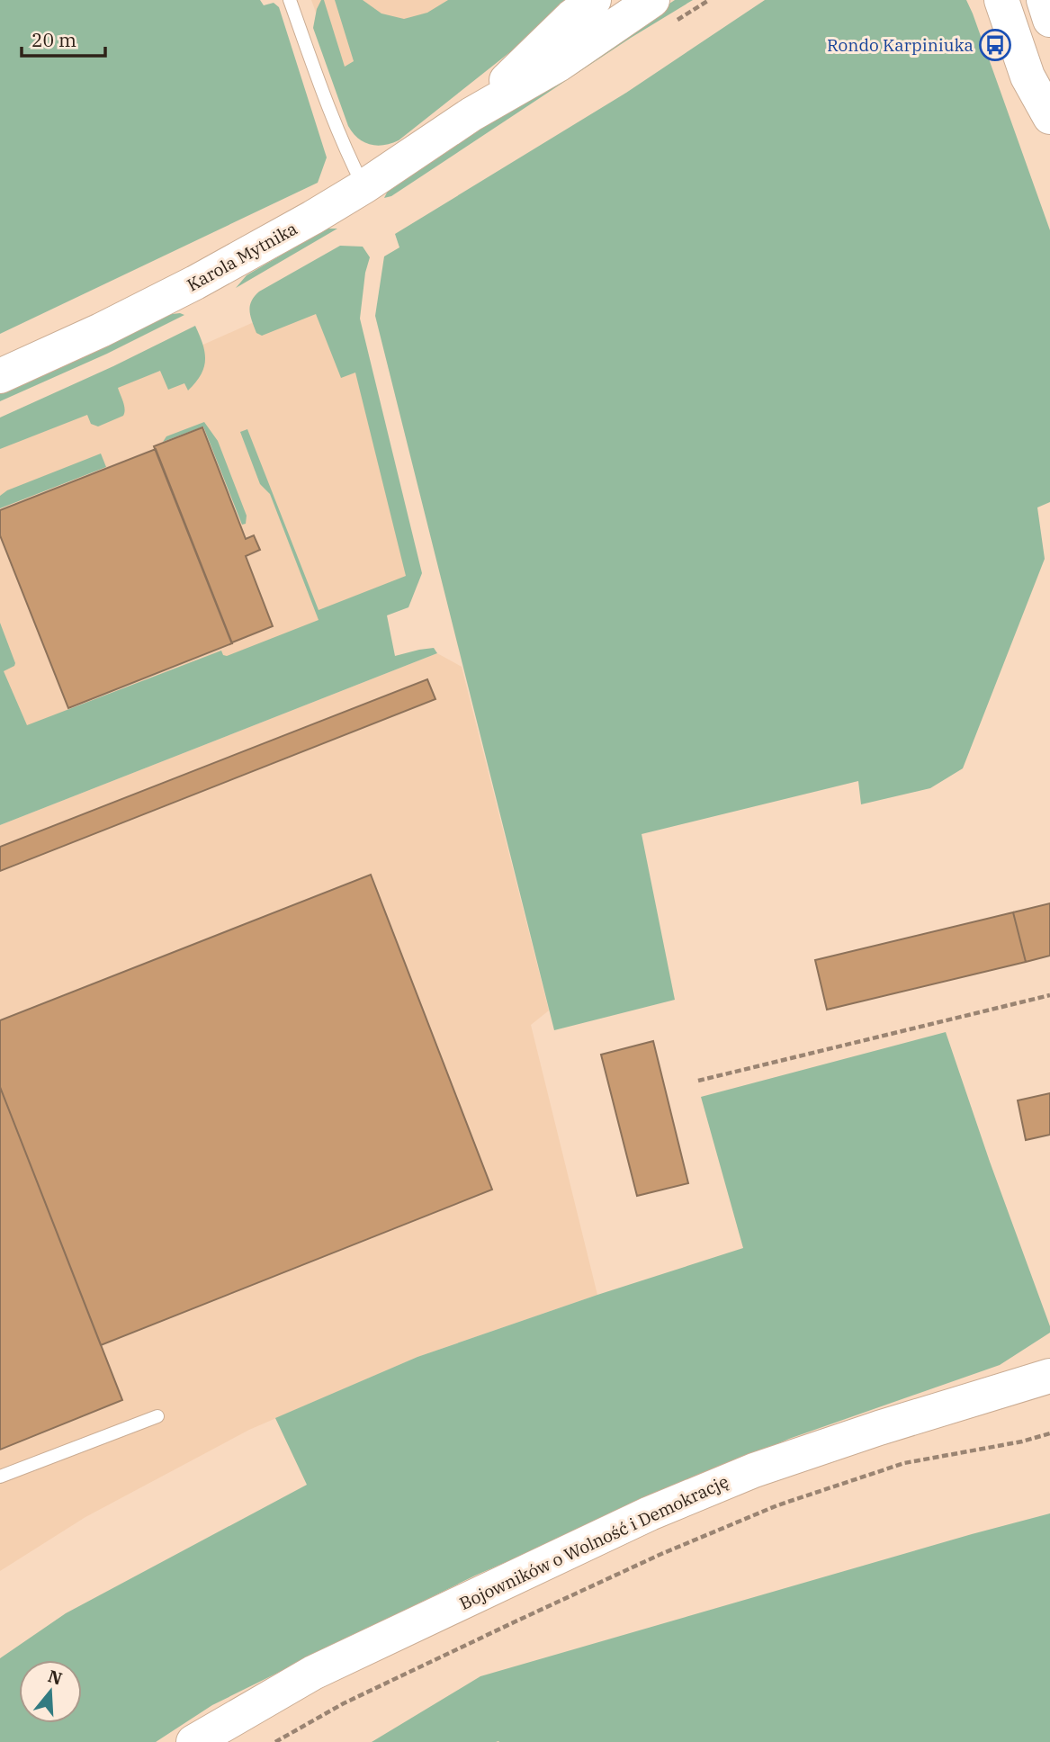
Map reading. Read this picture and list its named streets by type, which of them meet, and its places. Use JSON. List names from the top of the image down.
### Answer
{
  "streets": {
    "main road": ["Karola Mytnika", "Bojowników o Wolność i Demokrację"]
  },
  "places": {
    "bus stop": ["Rondo Karpiniuka"]
  },
  "scale_bar": "20 m",
  "north": "top"
}
